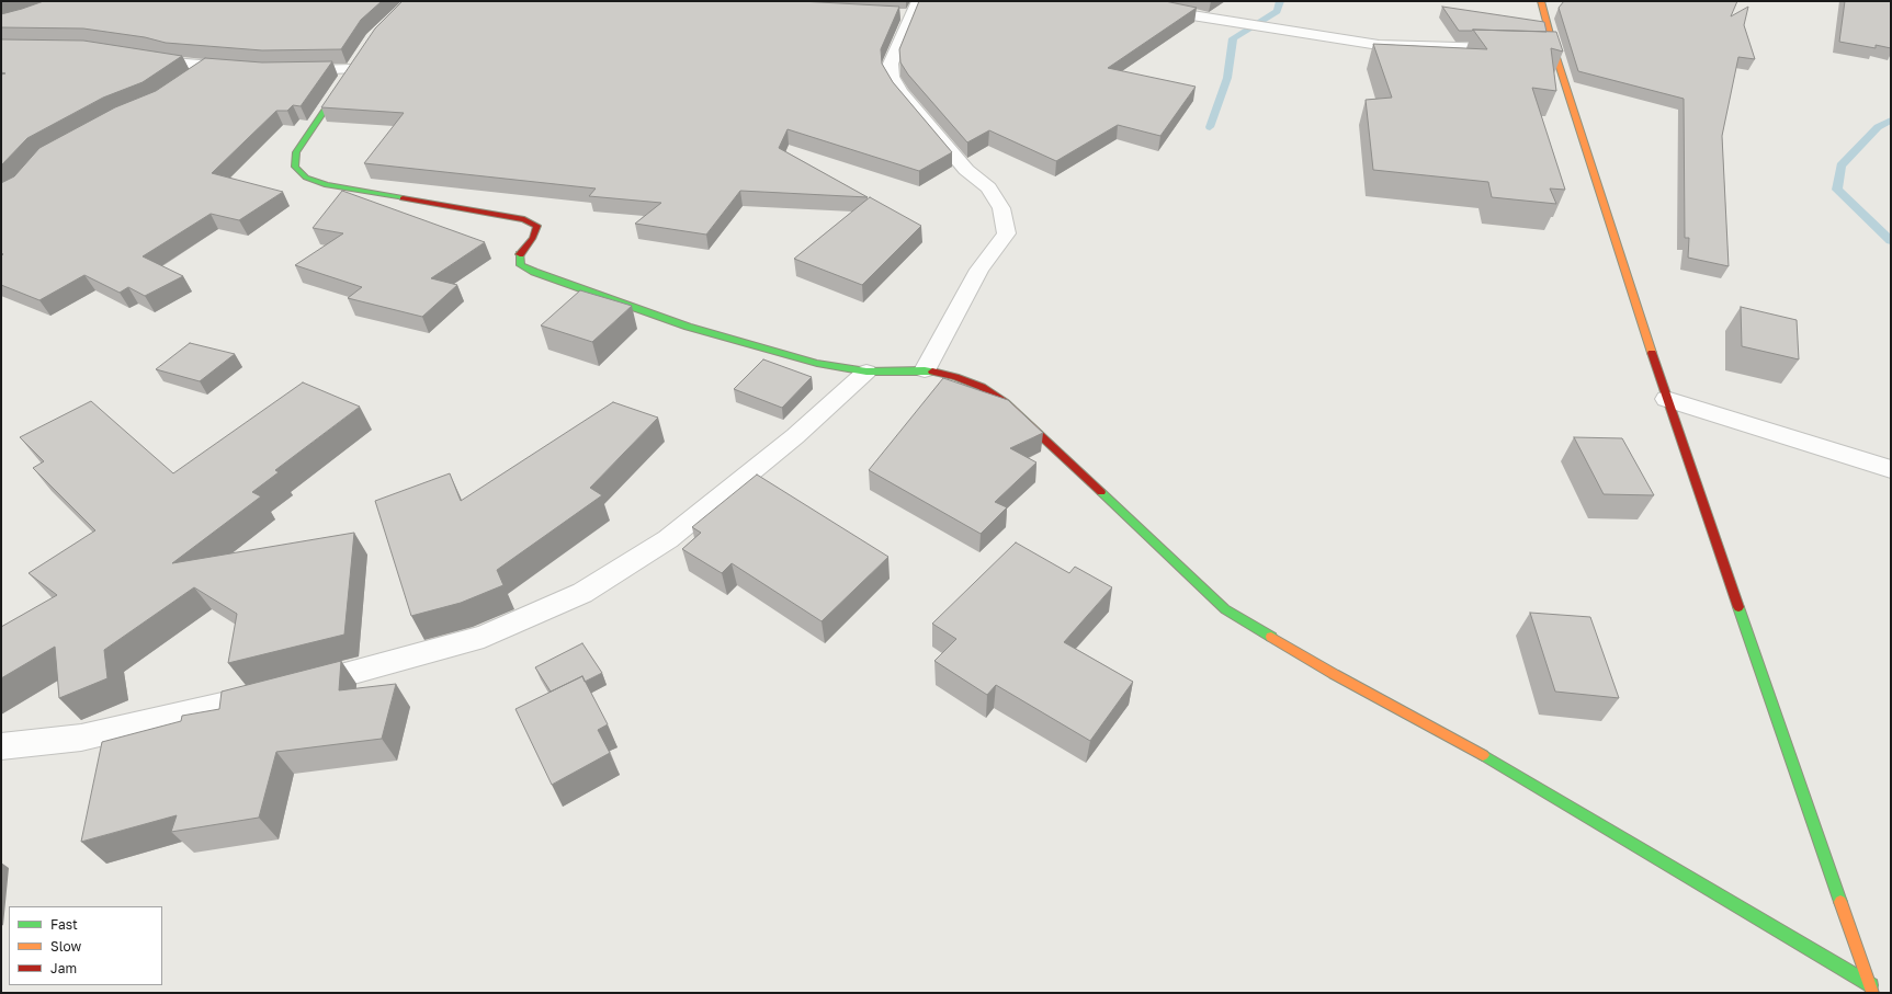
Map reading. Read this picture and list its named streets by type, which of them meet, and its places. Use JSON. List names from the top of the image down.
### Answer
{
  "legend": ["Fast", "Slow", "Jam"]
}
